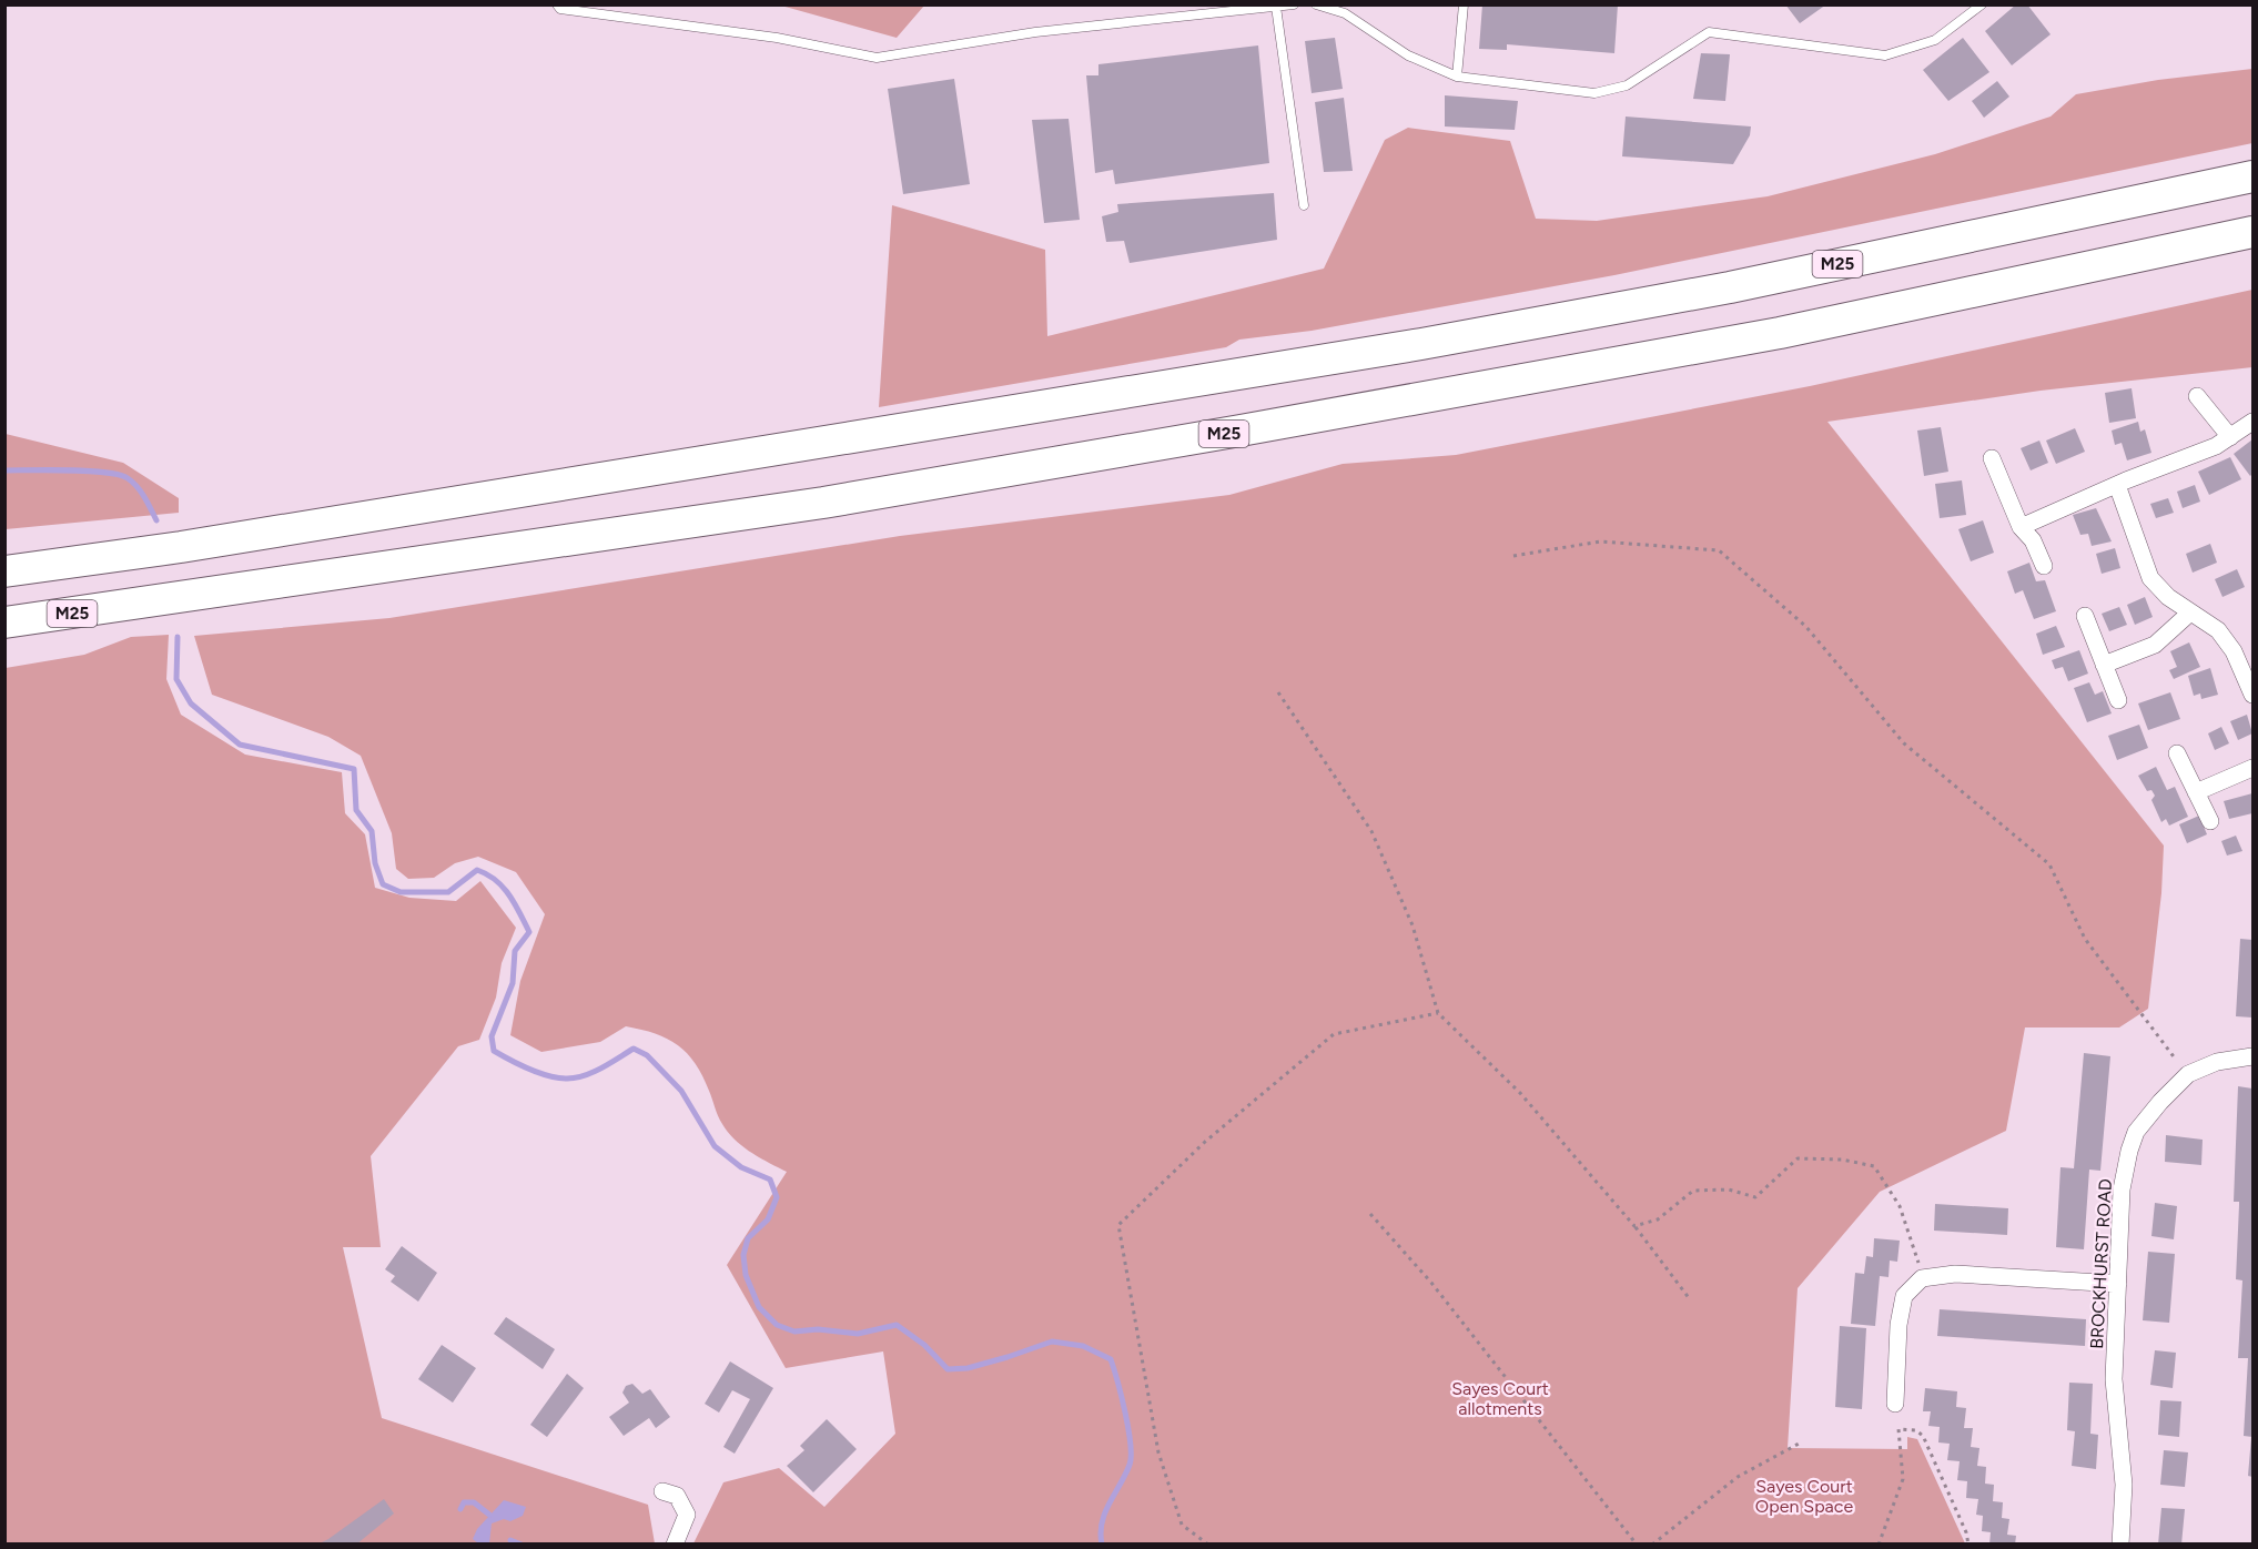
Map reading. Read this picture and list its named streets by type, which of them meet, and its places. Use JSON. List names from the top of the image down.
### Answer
{
  "streets": {
    "highway": ["M25"],
    "street": ["BROCKHURST ROAD"]
  },
  "parks": ["Sayes Court allotments", "Sayes Court Open Space"]
}
